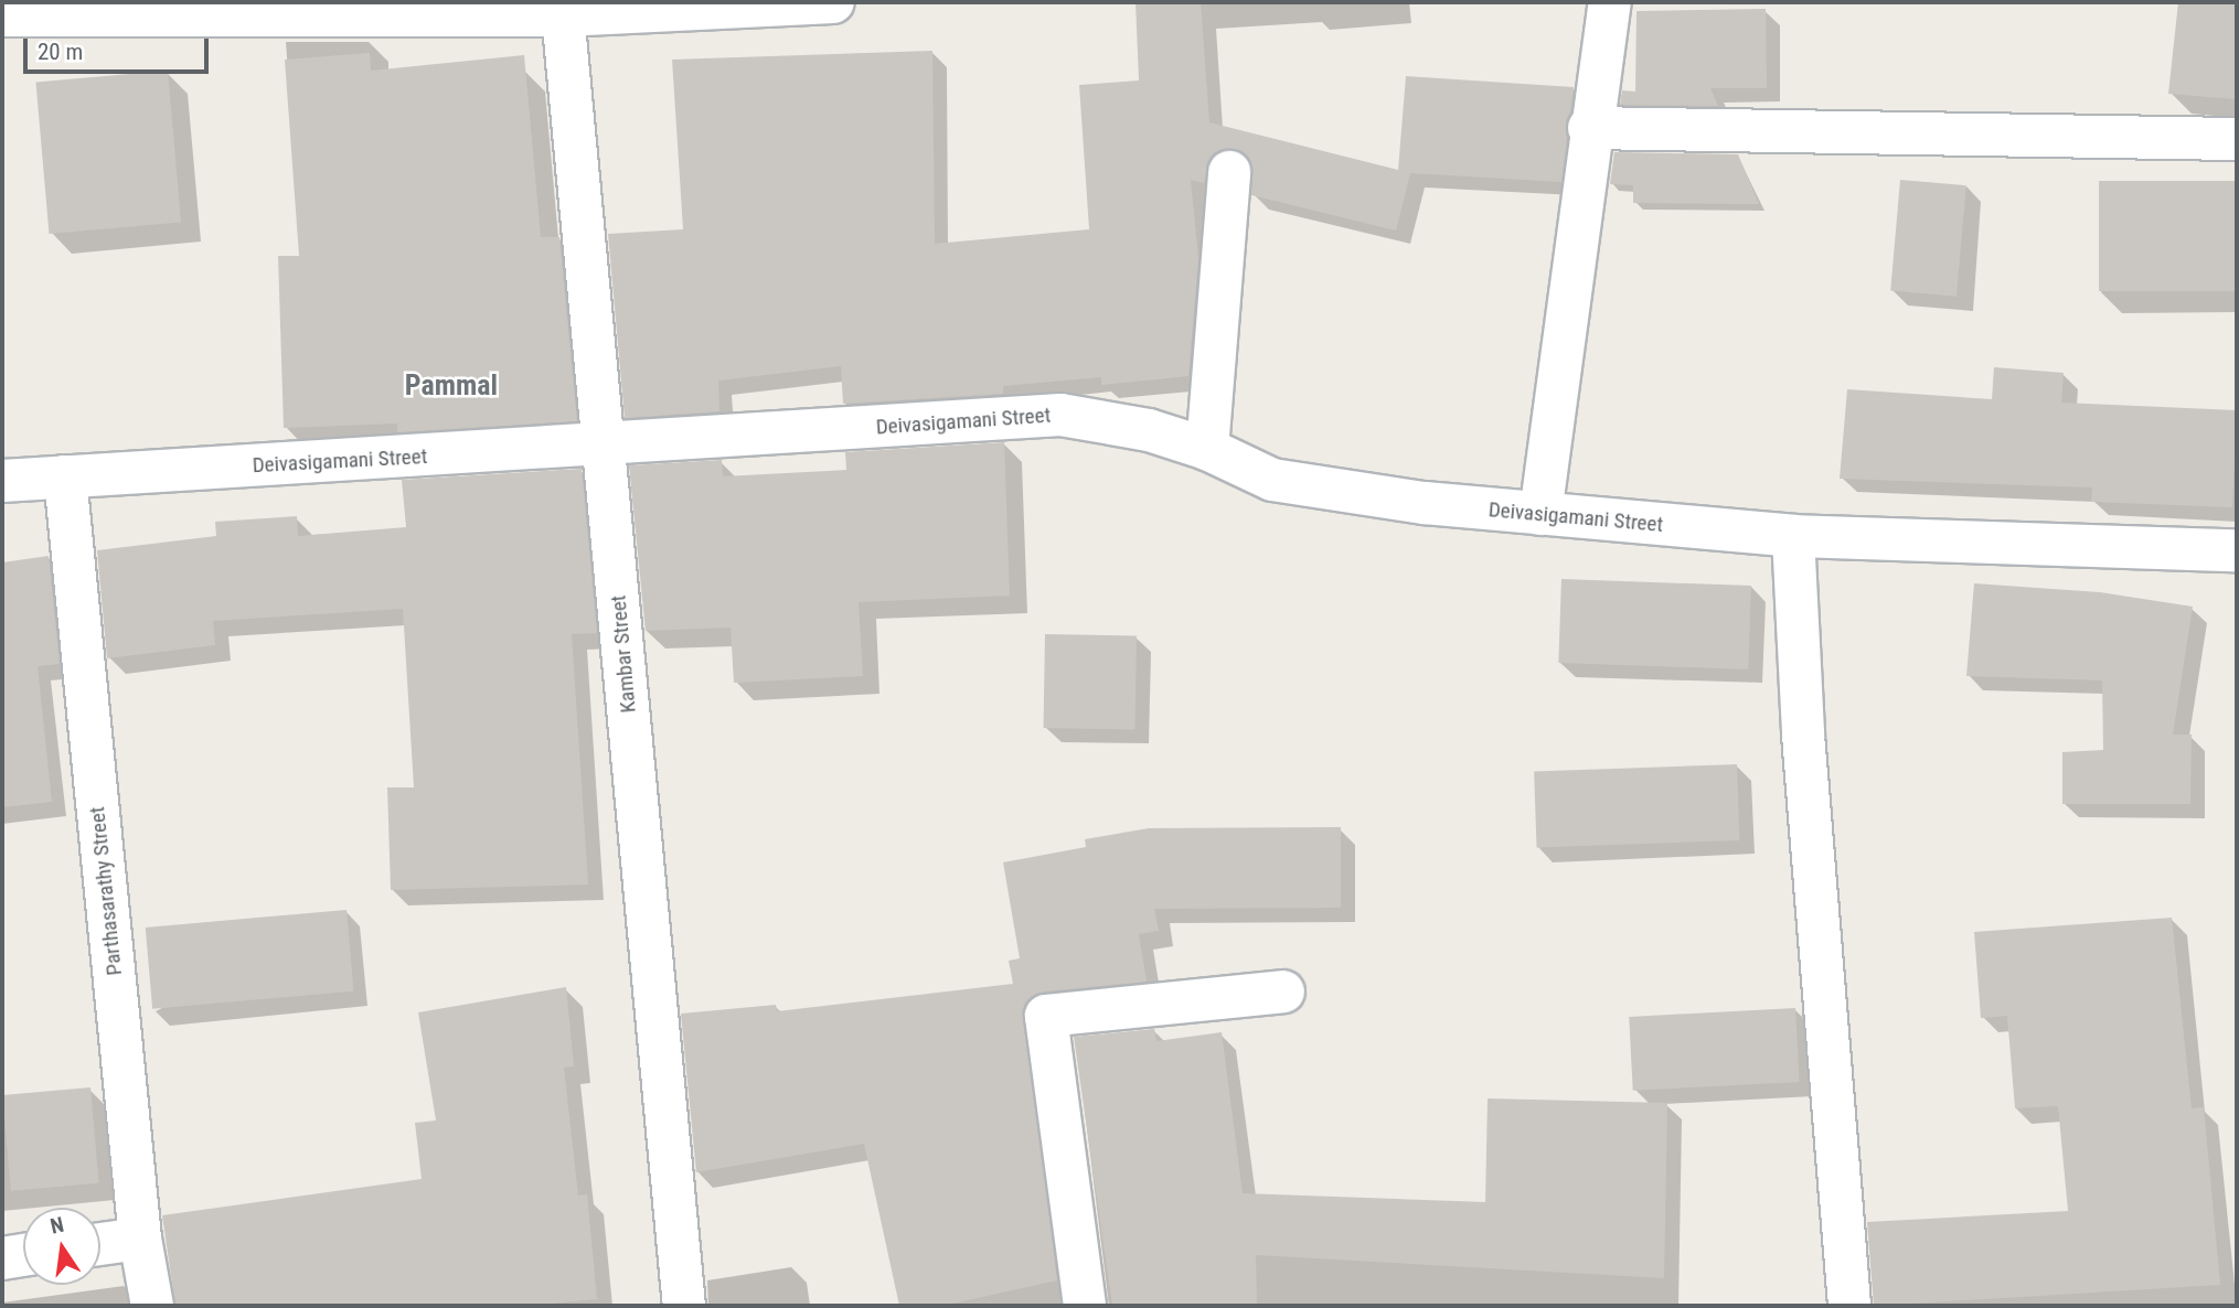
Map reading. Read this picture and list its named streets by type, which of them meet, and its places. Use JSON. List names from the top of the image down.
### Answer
{
  "streets": {
    "street": ["Deivasigamani Street", "Kambar Street", "Parthasarathy Street"]
  },
  "crossings": [
    ["Deivasigamani Street", "Kambar Street"],
    ["Deivasigamani Street", "Parthasarathy Street"]
  ],
  "districts": ["Pammal"],
  "scale_bar": "20 m",
  "north": "top"
}
